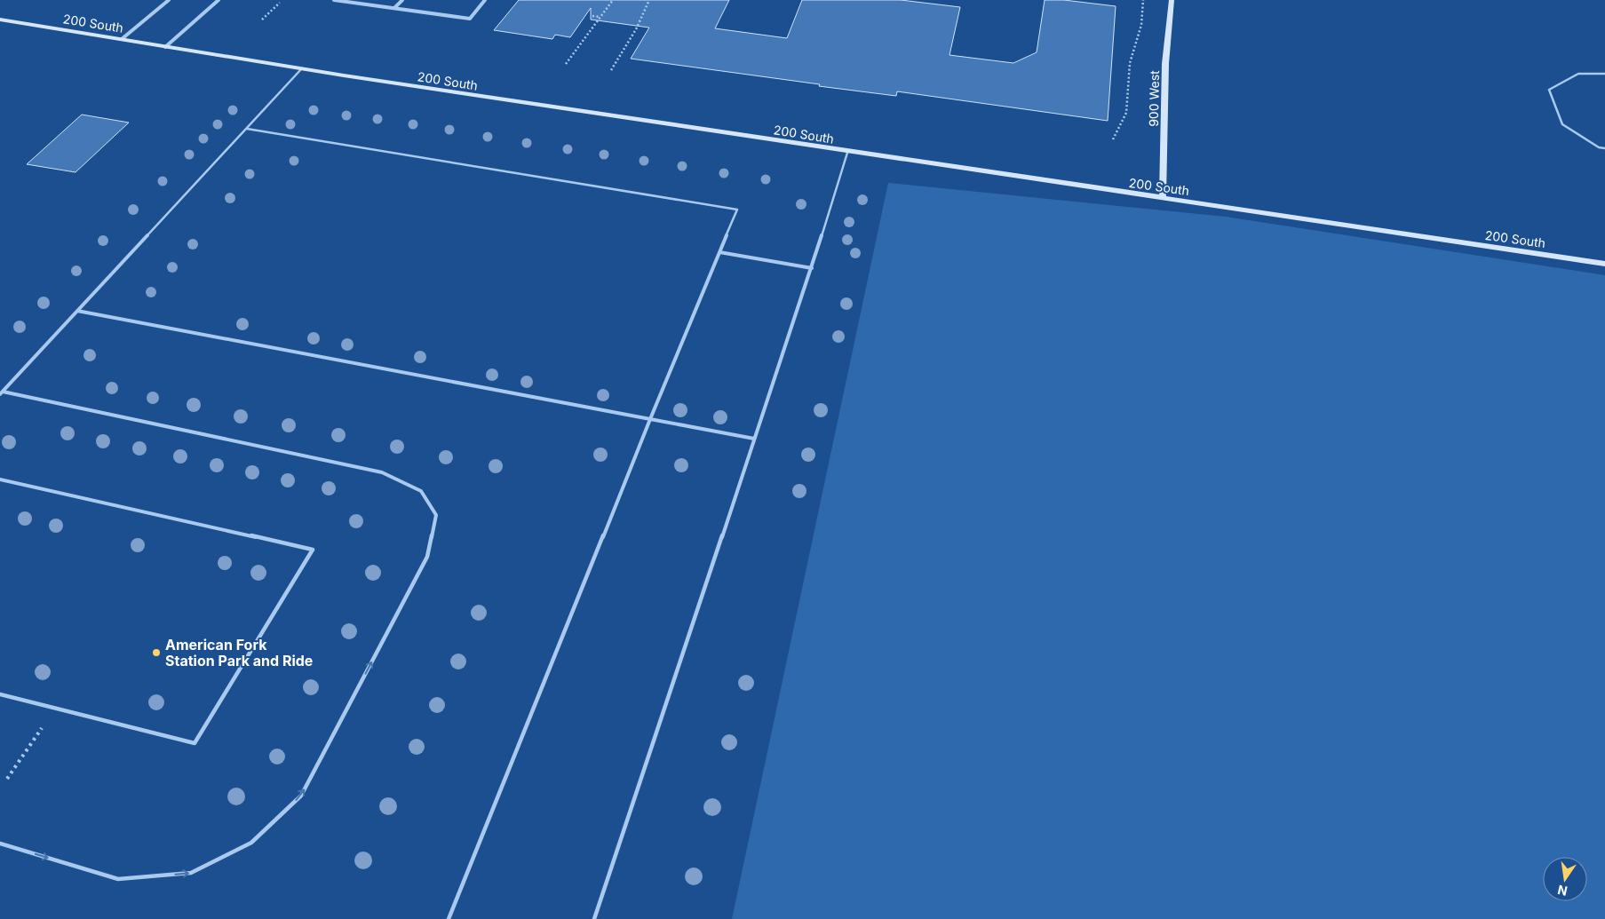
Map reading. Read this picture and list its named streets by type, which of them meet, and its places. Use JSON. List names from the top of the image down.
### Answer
{
  "streets": {
    "street": ["200 South", "900 West"]
  },
  "crossings": [
    ["200 South", "900 West"]
  ],
  "places": ["American Fork Station Park and Ride"],
  "north": "bottom"
}
